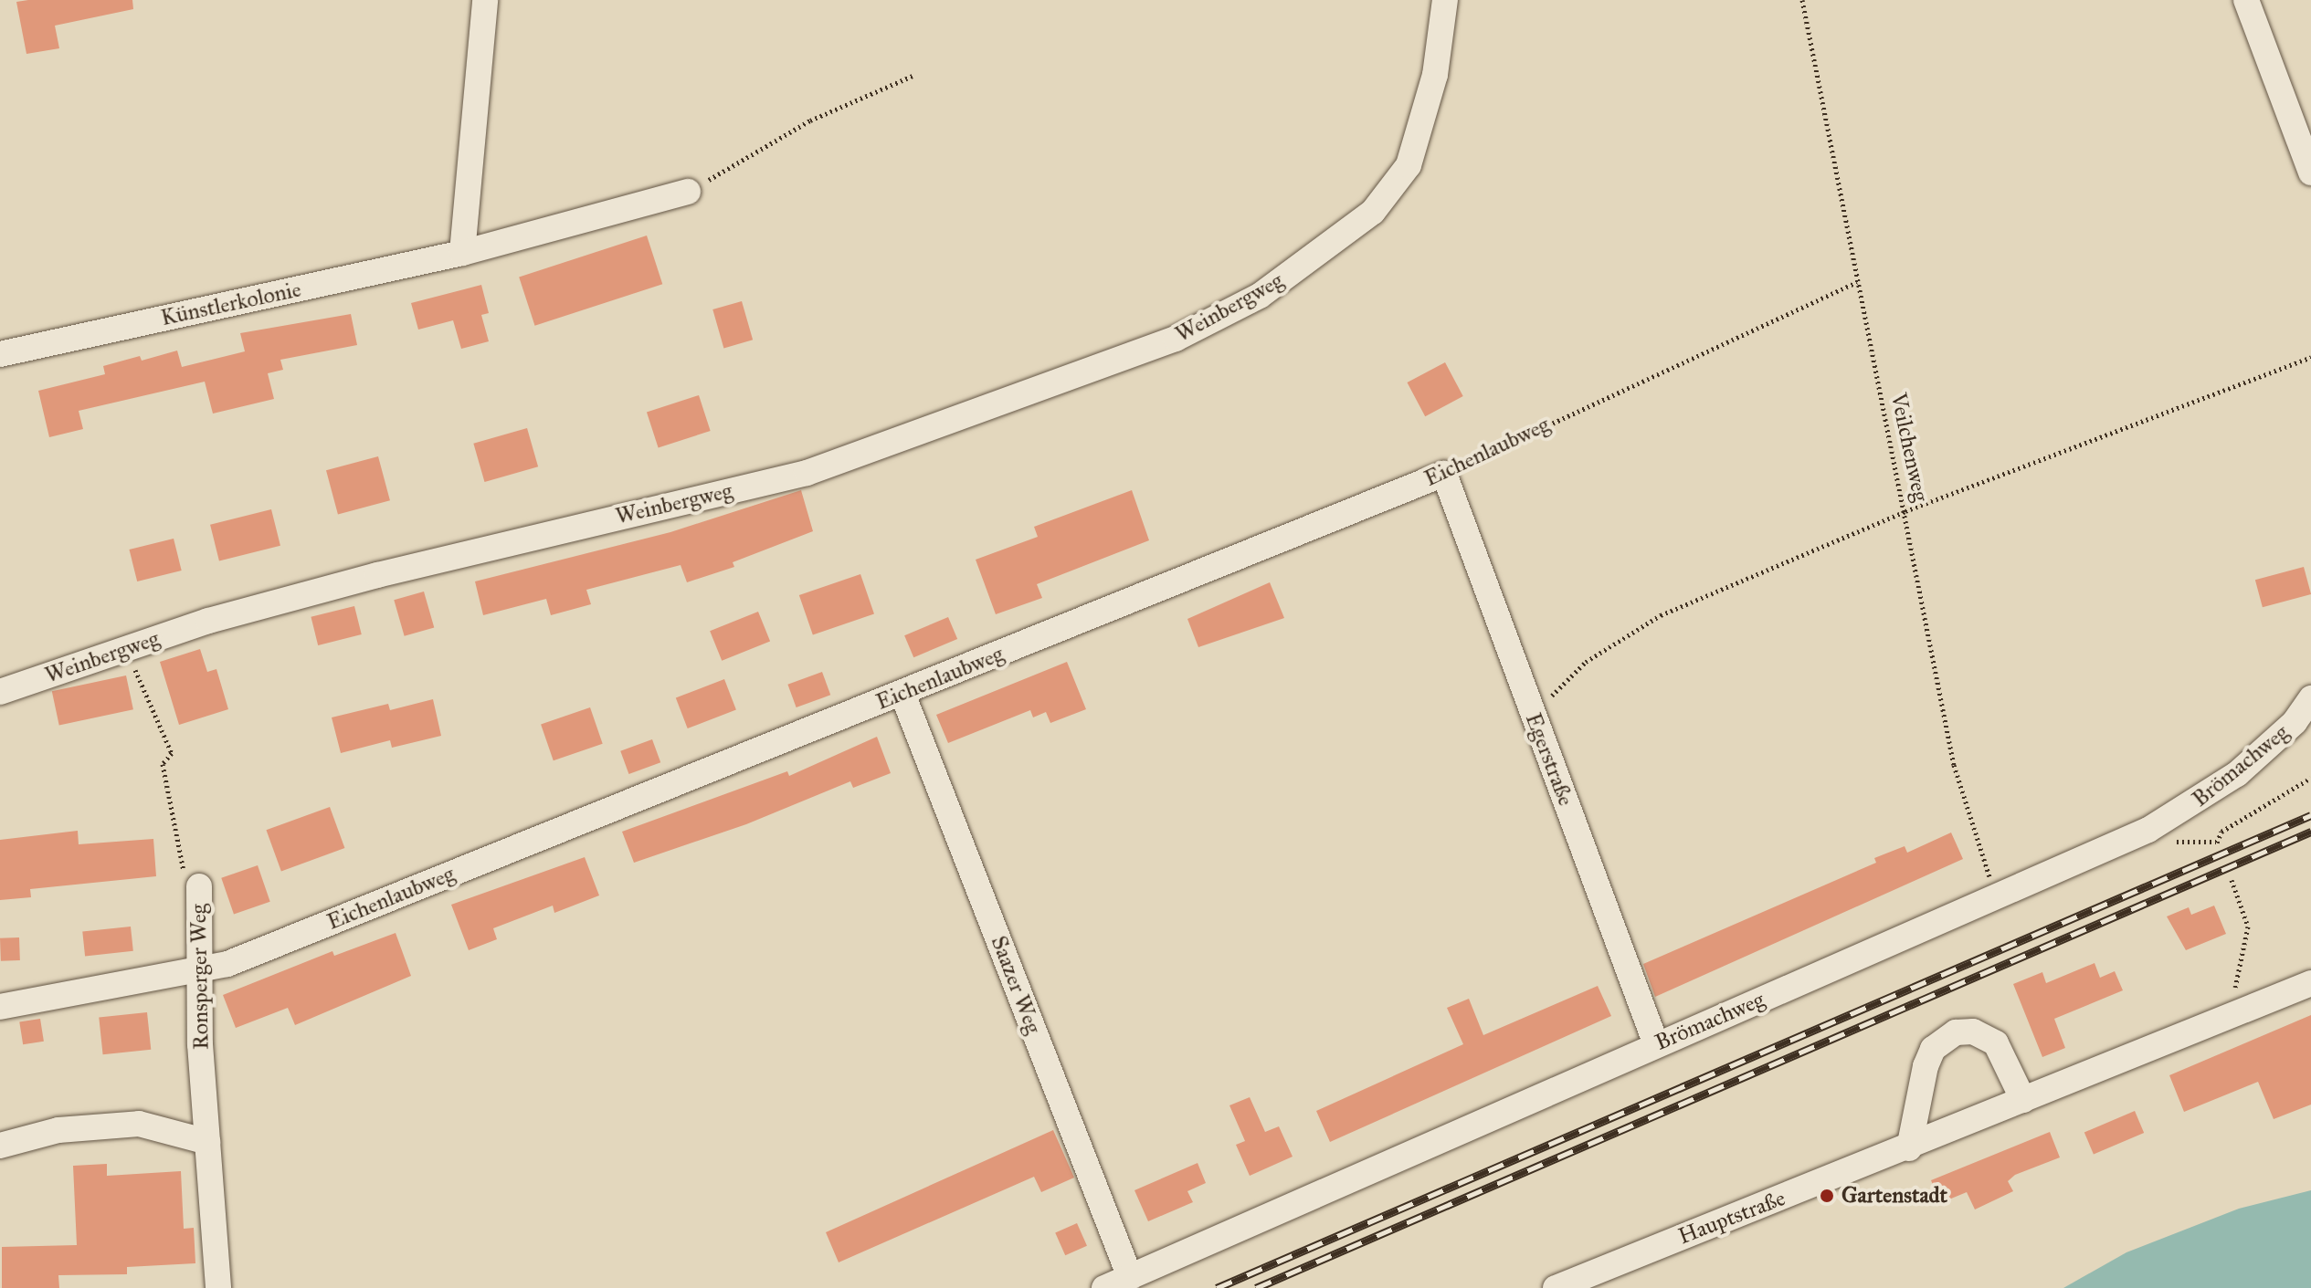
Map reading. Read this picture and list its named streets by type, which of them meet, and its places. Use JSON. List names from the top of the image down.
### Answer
{
  "streets": {
    "street": [
      "Künstlerkolonie",
      "Weinbergweg",
      "Eichenlaubweg",
      "Egerstraße",
      "Brömachweg",
      "Ronsperger Weg",
      "Saazer Weg",
      "Hauptstraße"
    ],
    "path": ["Veilchenweg"]
  },
  "crossings": [
    ["Weinbergweg", "Ronsperger Weg"],
    ["Veilchenweg", "Eichenlaubweg"],
    ["Veilchenweg", "Brömachweg"],
    ["Eichenlaubweg", "Egerstraße"],
    ["Eichenlaubweg", "Ronsperger Weg"],
    ["Eichenlaubweg", "Saazer Weg"],
    ["Egerstraße", "Brömachweg"],
    ["Brömachweg", "Saazer Weg"]
  ],
  "places": ["Gartenstadt"]
}
